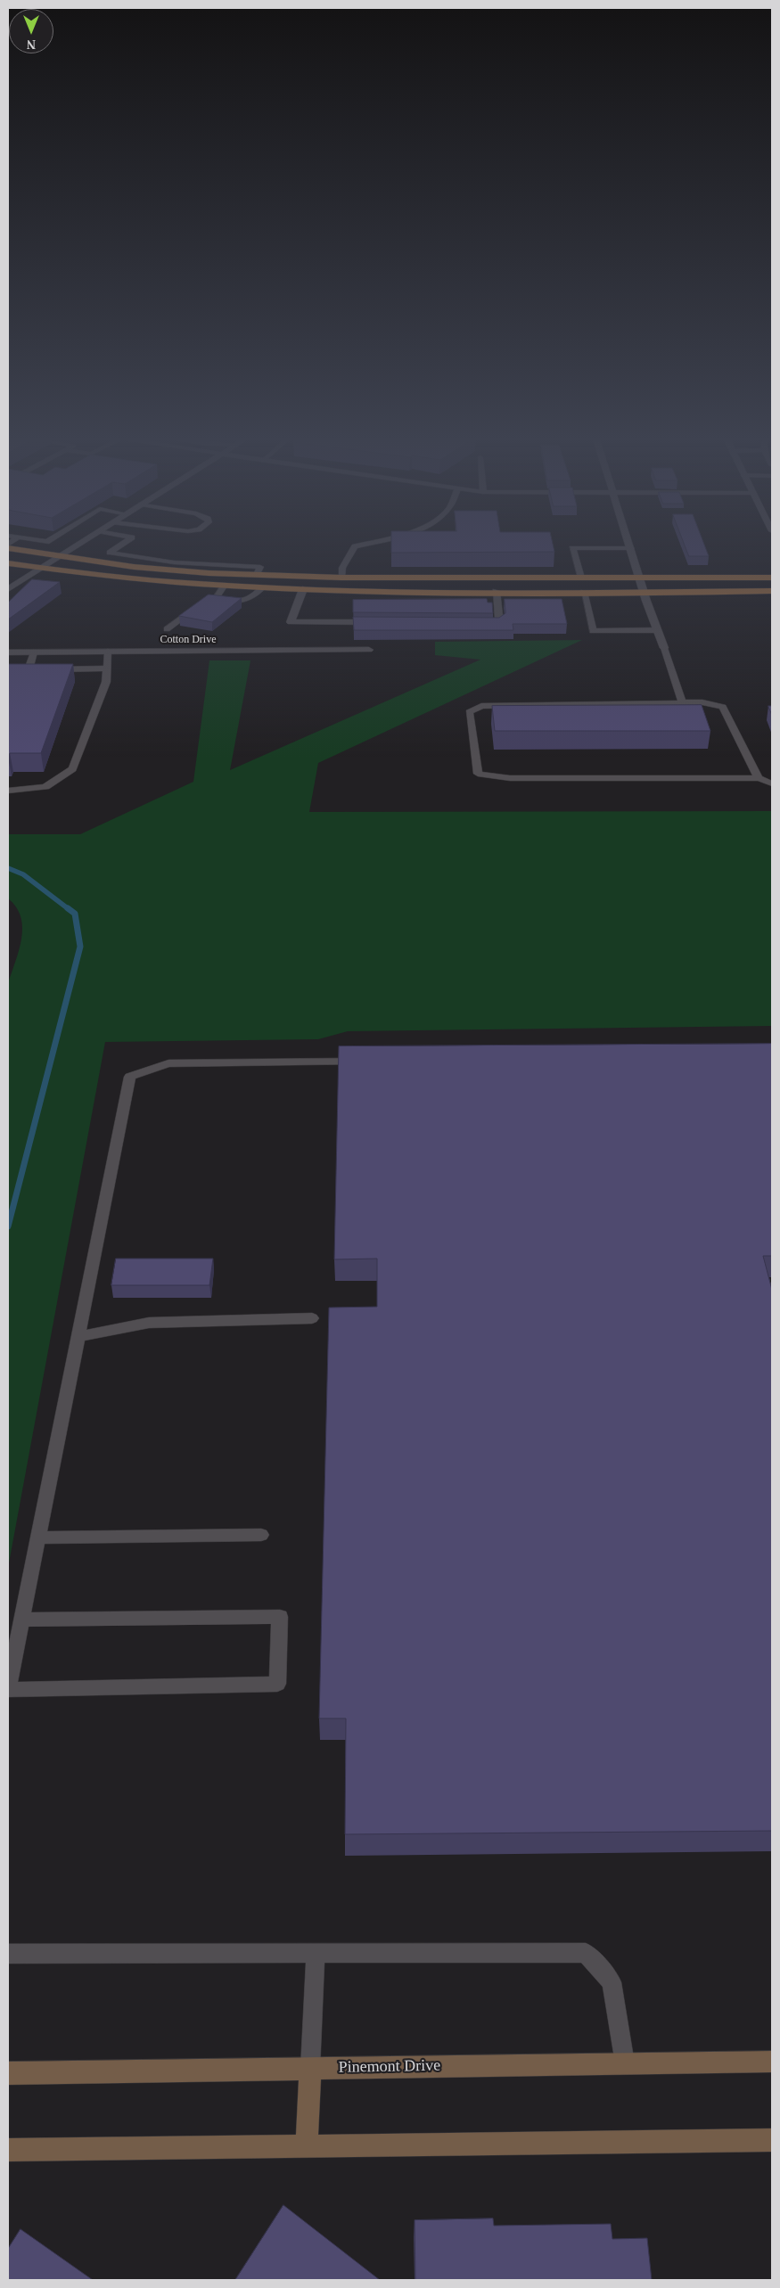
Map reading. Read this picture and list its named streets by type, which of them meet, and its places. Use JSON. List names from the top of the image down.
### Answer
{
  "streets": {
    "main road": ["Pinemont Drive"],
    "street": ["Cotton Drive"]
  },
  "north": "bottom"
}
